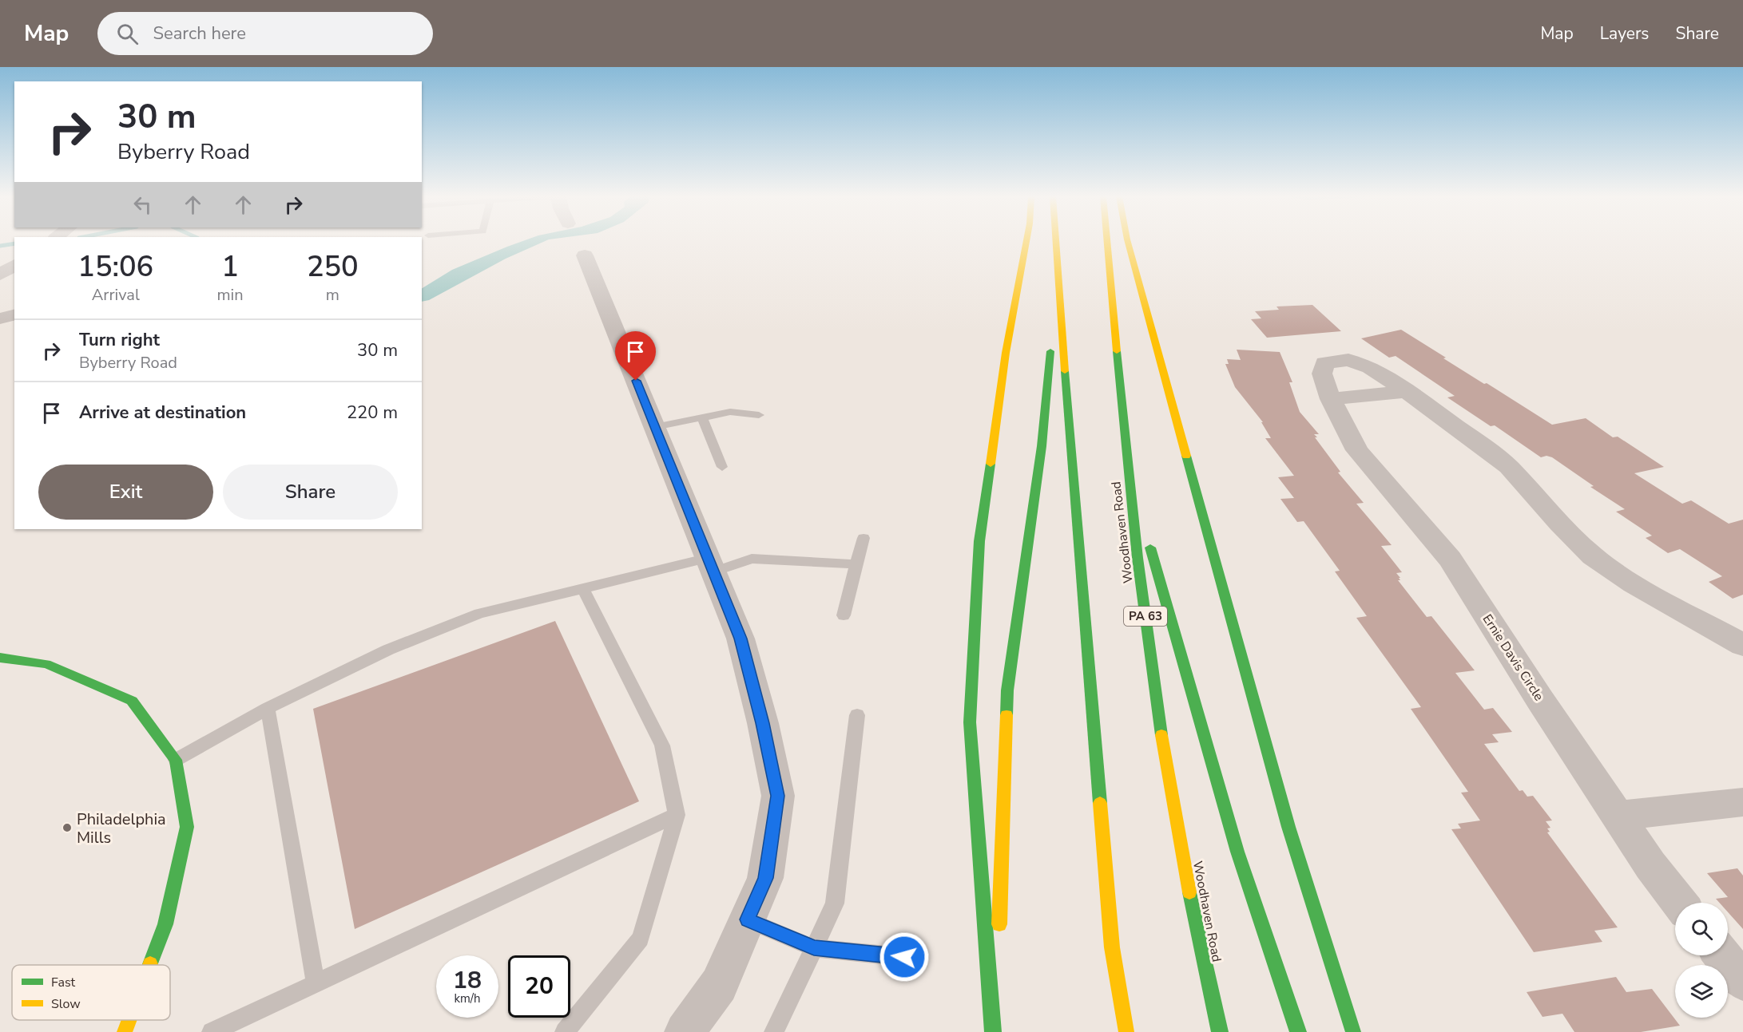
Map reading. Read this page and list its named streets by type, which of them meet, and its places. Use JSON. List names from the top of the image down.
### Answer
{
  "streets": {
    "main road": ["Woodhaven Road", "PA 63"],
    "street": ["Ernie Davis Circle"]
  },
  "places": ["Philadelphia Mills"],
  "legend": ["Fast", "Slow"],
  "page": {
    "header": "Map",
    "search": "Search here",
    "nav": ["Map", "Layers", "Share"],
    "turn": ["30 m", "Byberry Road"],
    "eta": [
      "15:06",
      "Arrival",
      "1",
      "min",
      "250",
      "m"
    ],
    "list": [
      {
        "name": "Turn right",
        "note": "Byberry Road",
        "value": "30 m"
      },
      {
        "name": "Arrive at destination",
        "value": "220 m"
      }
    ],
    "buttons": ["Exit", "Share"],
    "speed": "18 km/h",
    "limit": "20"
  }
}
